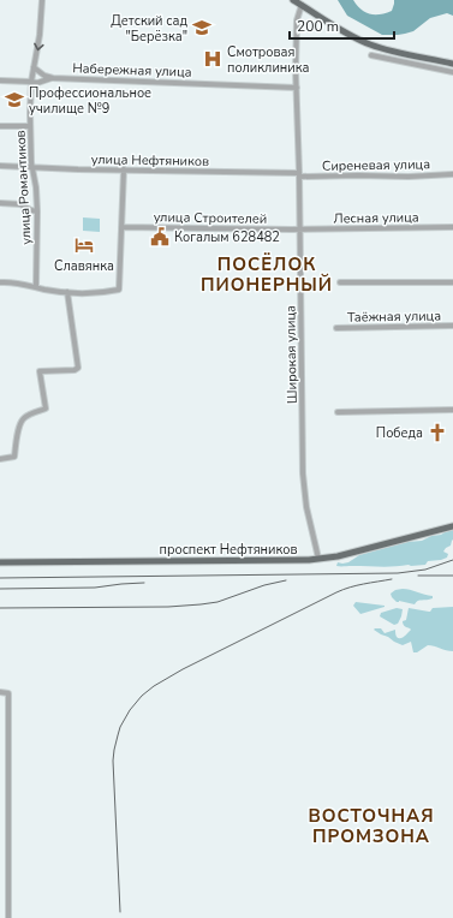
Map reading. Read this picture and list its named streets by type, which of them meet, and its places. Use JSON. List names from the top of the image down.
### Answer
{
  "streets": {
    "main road": ["проспект Нефтяников"],
    "street": [
      "Набережная улица",
      "улица Нефтяников",
      "Сиреневая улица",
      "улица Романтиков",
      "улица Строителей",
      "Лесная улица",
      "Таёжная улица",
      "Широкая улица"
    ]
  },
  "crossings": [
    ["Набережная улица", "улица Романтиков"],
    ["Набережная улица", "Широкая улица"],
    ["улица Нефтяников", "Сиреневая улица"],
    ["улица Нефтяников", "улица Романтиков"],
    ["улица Нефтяников", "Широкая улица"],
    ["Сиреневая улица", "Широкая улица"],
    ["улица Строителей", "Лесная улица"],
    ["улица Строителей", "Широкая улица"],
    ["Лесная улица", "Широкая улица"],
    ["Широкая улица", "проспект Нефтяников"]
  ],
  "districts": ["ПОСЁЛОК ПИОНЕРНЫЙ", "ВОСТОЧНАЯ ПРОМЗОНА"],
  "places": {
    "school or university": ["Детский сад \"Берёзка\"", "Профессиональное училище №9"],
    "hospital": ["Смотровая поликлиника"],
    "public building": ["Когалым 628482"],
    "hotel": ["Славянка"],
    "church": ["Победа"]
  },
  "scale_bar": "200 m"
}
